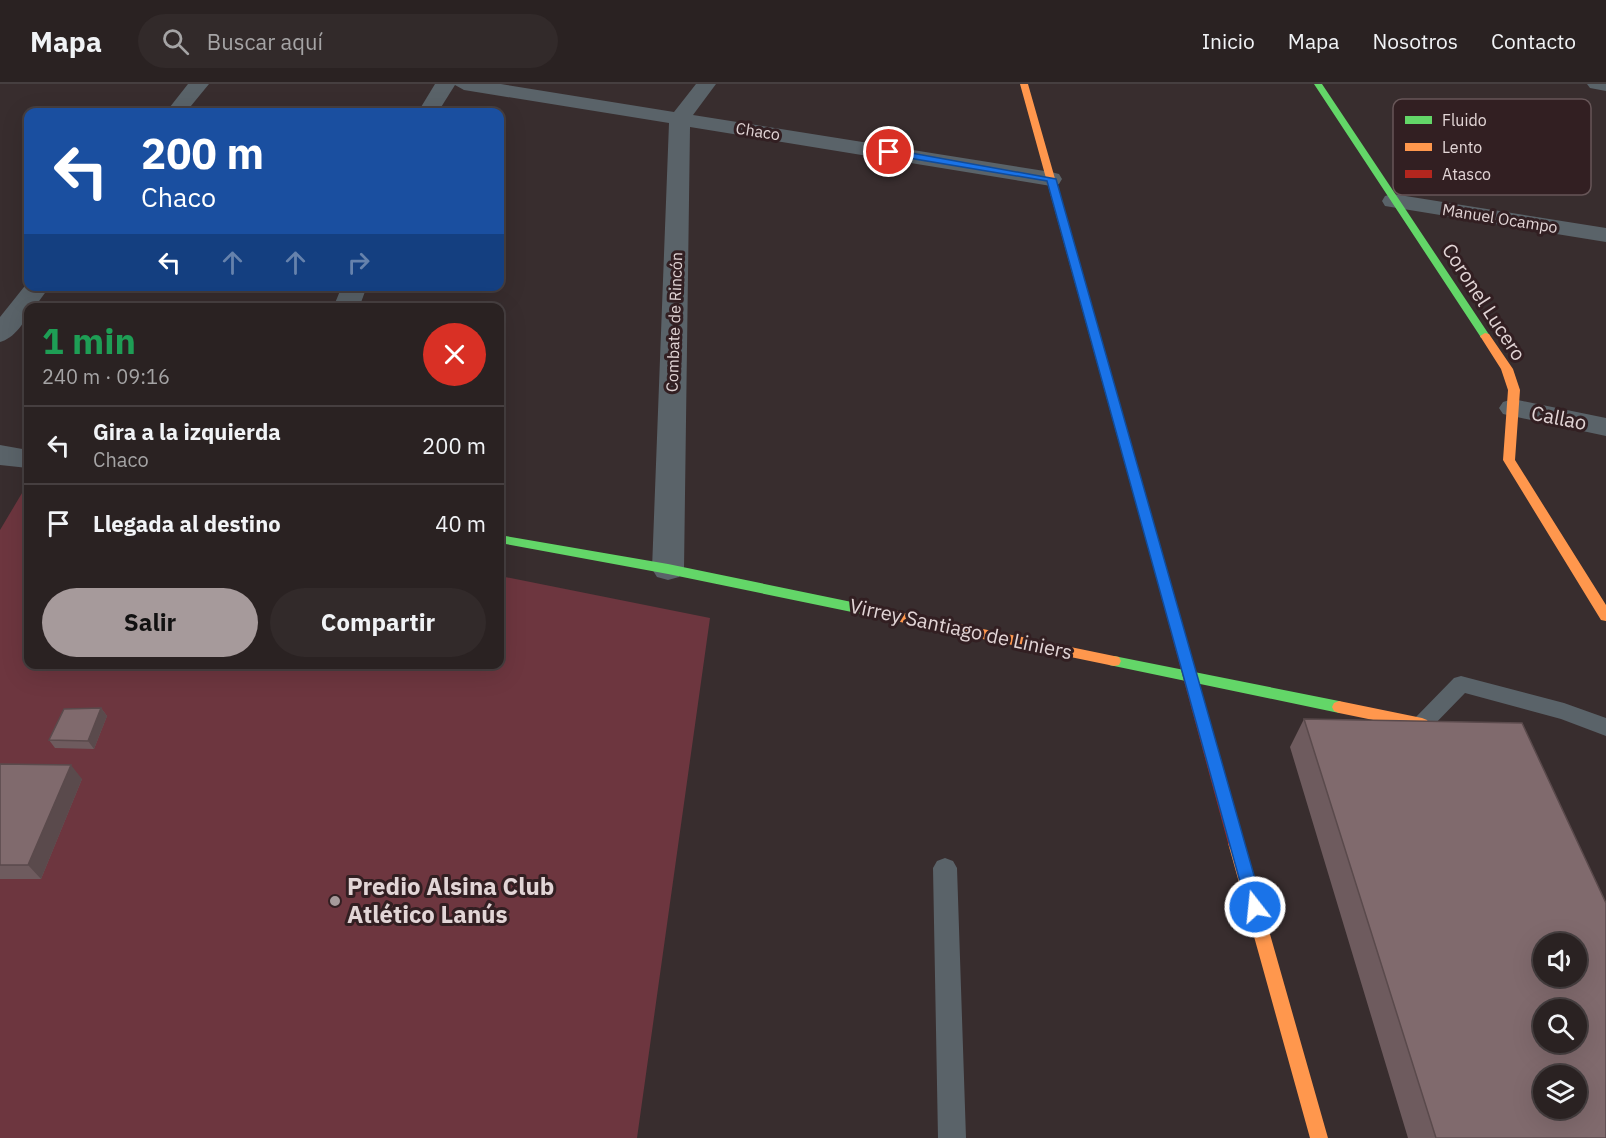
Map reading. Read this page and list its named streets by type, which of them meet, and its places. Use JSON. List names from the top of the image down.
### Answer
{
  "streets": {
    "street": [
      "Chaco",
      "Manuel Ocampo",
      "Coronel Lucero",
      "Combate de Rincón",
      "Callao",
      "Virrey Santiago de Liniers"
    ]
  },
  "crossings": [
    ["Chaco", "Combate de Rincón"],
    ["Manuel Ocampo", "Coronel Lucero"],
    ["Coronel Lucero", "Callao"],
    ["Combate de Rincón", "Virrey Santiago de Liniers"]
  ],
  "places": ["Predio Alsina Club Atlético Lanús"],
  "legend": ["Fluido", "Lento", "Atasco"],
  "page": {
    "header": "Mapa",
    "search": "Buscar aquí",
    "nav": [
      "Inicio",
      "Mapa",
      "Nosotros",
      "Contacto"
    ],
    "turn": ["200 m", "Chaco"],
    "heading": ["1 min", "240 m · 09:16"],
    "list": [
      {
        "name": "Gira a la izquierda",
        "note": "Chaco",
        "value": "200 m"
      },
      {
        "name": "Llegada al destino",
        "value": "40 m"
      }
    ],
    "buttons": ["Salir", "Compartir"]
  }
}
